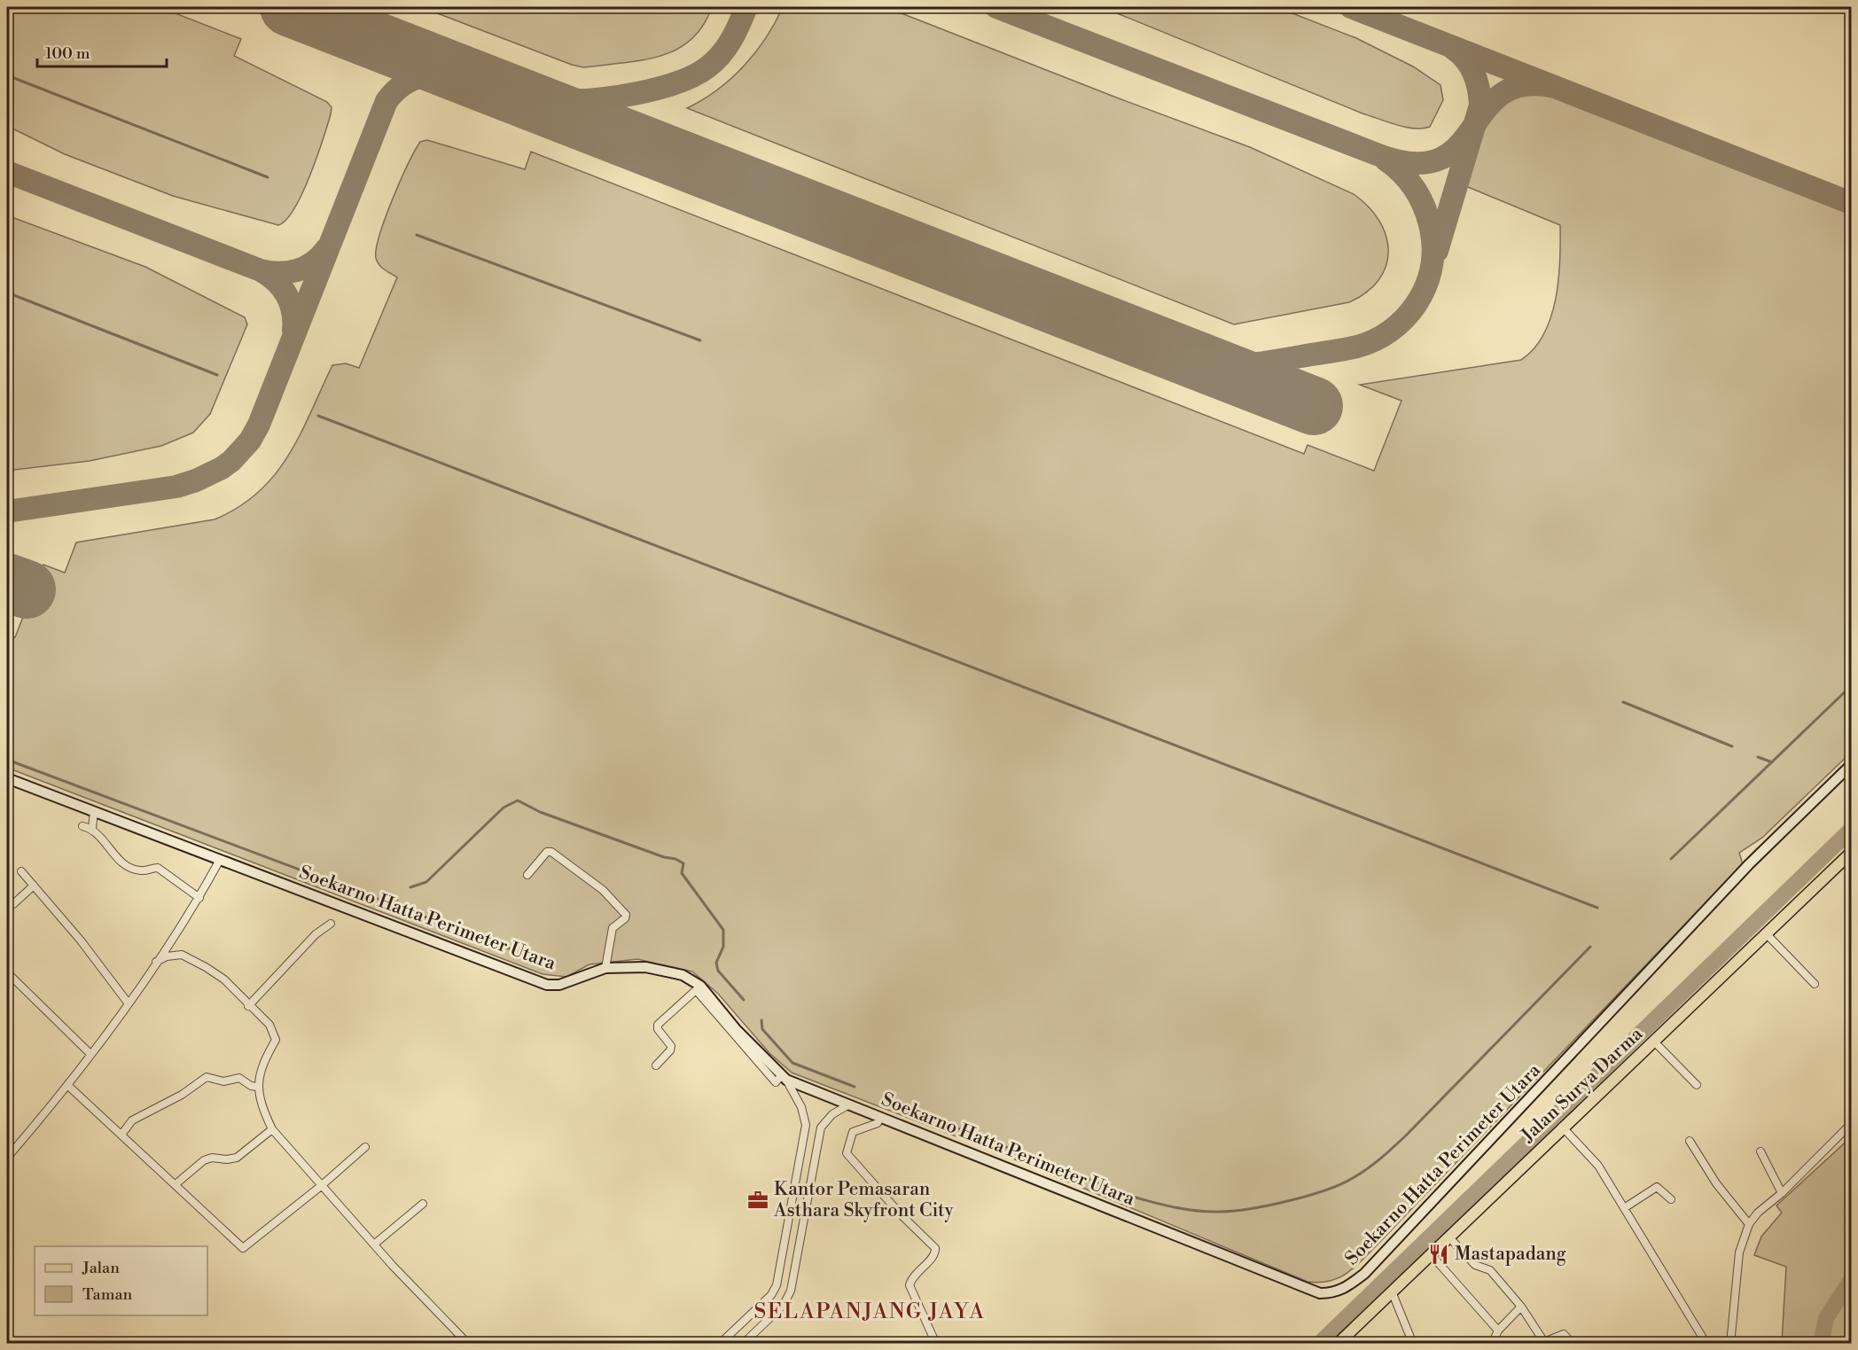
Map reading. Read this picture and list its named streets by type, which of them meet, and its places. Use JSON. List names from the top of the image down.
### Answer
{
  "streets": {
    "main road": ["Soekarno Hatta Perimeter Utara", "Jalan Surya Darma"]
  },
  "districts": ["SELAPANJANG JAYA"],
  "places": {
    "office": ["Kantor Pemasaran Asthara Skyfront City"],
    "restaurant": ["Mastapadang"]
  },
  "legend": ["Jalan", "Taman"],
  "scale_bar": "100 m"
}
